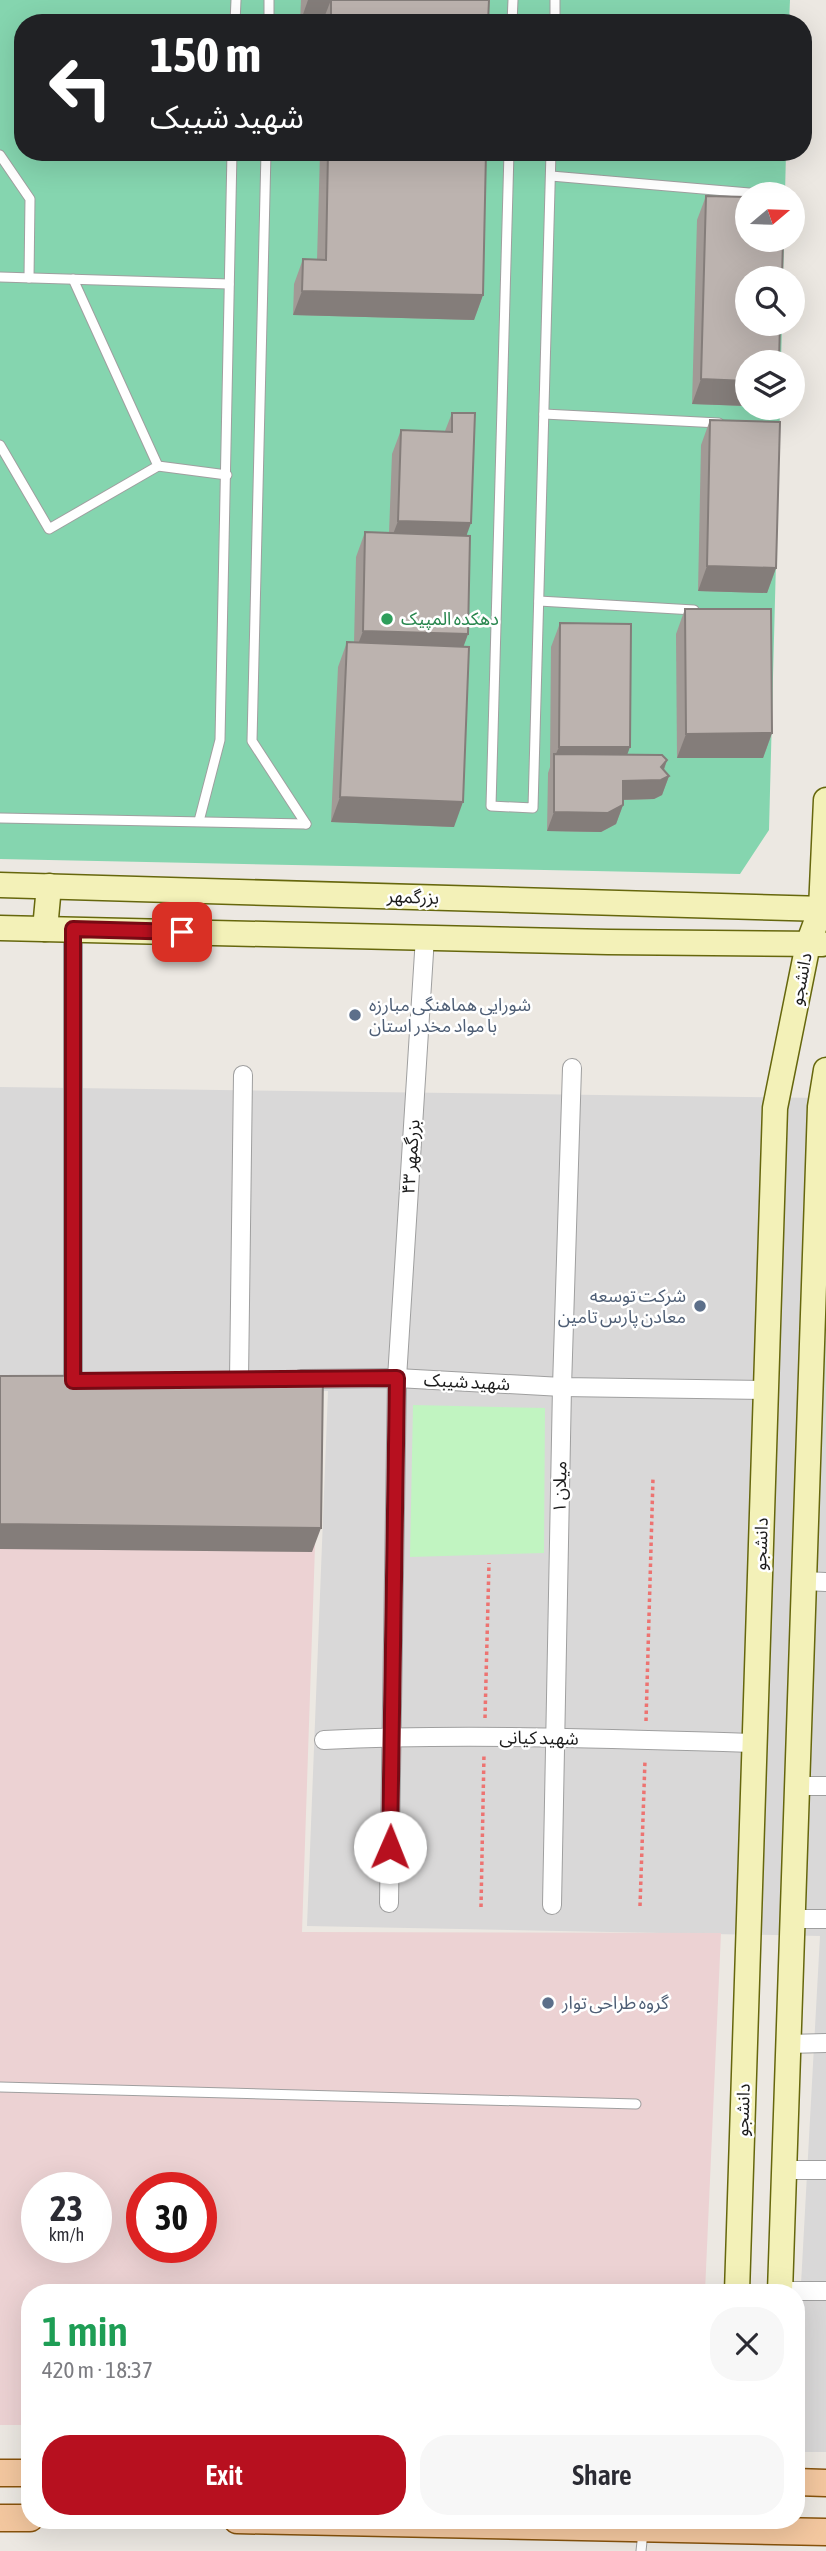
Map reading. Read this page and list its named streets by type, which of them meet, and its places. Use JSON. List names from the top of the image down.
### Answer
{
  "streets": {
    "main road": ["بزرگمهر", "دانشجو"],
    "street": [
      "بزرگمهر ۴۳",
      "شهید شیبک",
      "میلان ۱",
      "شهید کیانی"
    ]
  },
  "crossings": [
    ["بزرگمهر", "دانشجو"],
    ["دانشجو", "شهید شیبک"],
    ["دانشجو", "شهید کیانی"],
    ["بزرگمهر ۴۳", "شهید شیبک"],
    ["بزرگمهر ۴۳", "شهید کیانی"],
    ["شهید شیبک", "میلان ۱"],
    ["میلان ۱", "شهید کیانی"]
  ],
  "places": [
    "دهکده المپیک",
    "شورایی هماهنگی مبارزه با مواد مخدر استان",
    "شرکت توسعه معادن پارس تامین",
    "گروه طراحی توار"
  ],
  "north": "right",
  "page": {
    "turn": ["150 m", "شهید شیبک"],
    "speed": "23 km/h",
    "limit": "30",
    "heading": ["1 min", "420 m · 18:37"],
    "buttons": ["Exit", "Share"]
  }
}
